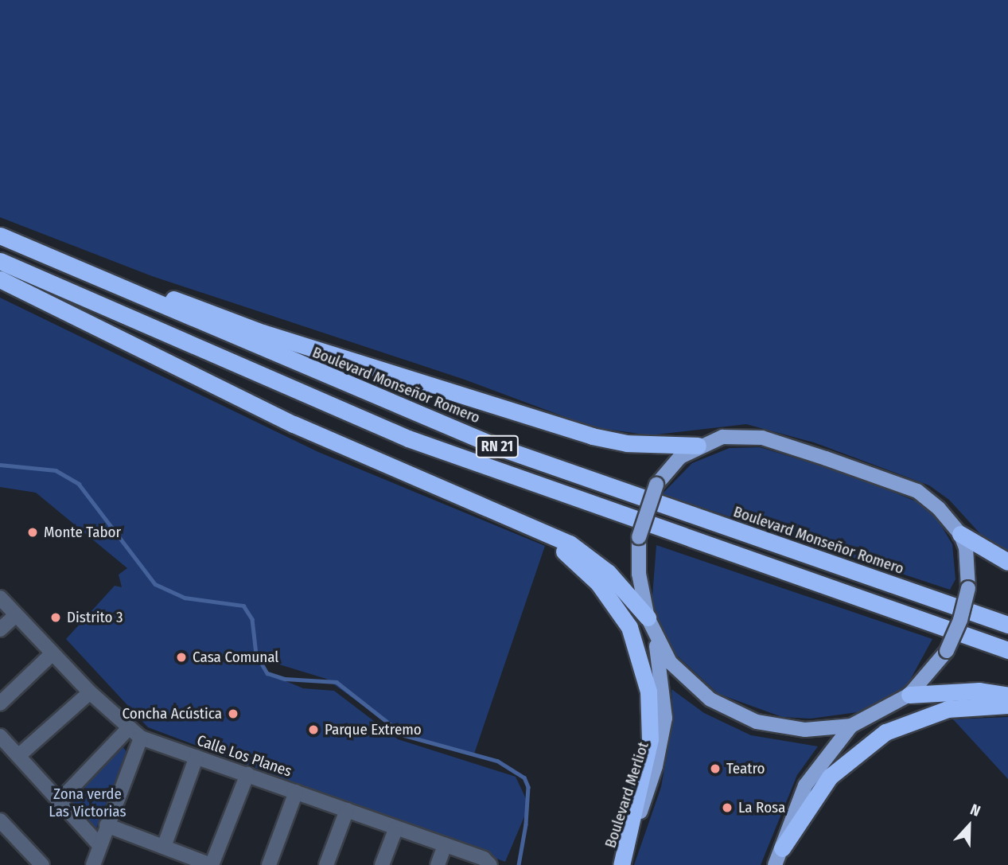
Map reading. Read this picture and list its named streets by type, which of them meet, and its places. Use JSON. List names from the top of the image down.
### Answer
{
  "streets": {
    "highway": ["Boulevard Monseñor Romero", "RN 21"],
    "main road": ["Boulevard Merliot"],
    "street": ["Calle Los Planes"]
  },
  "parks": ["Zona verde Las Victorias"],
  "places": [
    "Monte Tabor",
    "Distrito 3",
    "Casa Comunal",
    "Concha Acústica",
    "Parque Extremo",
    "Teatro",
    "La Rosa"
  ],
  "north": "top"
}
